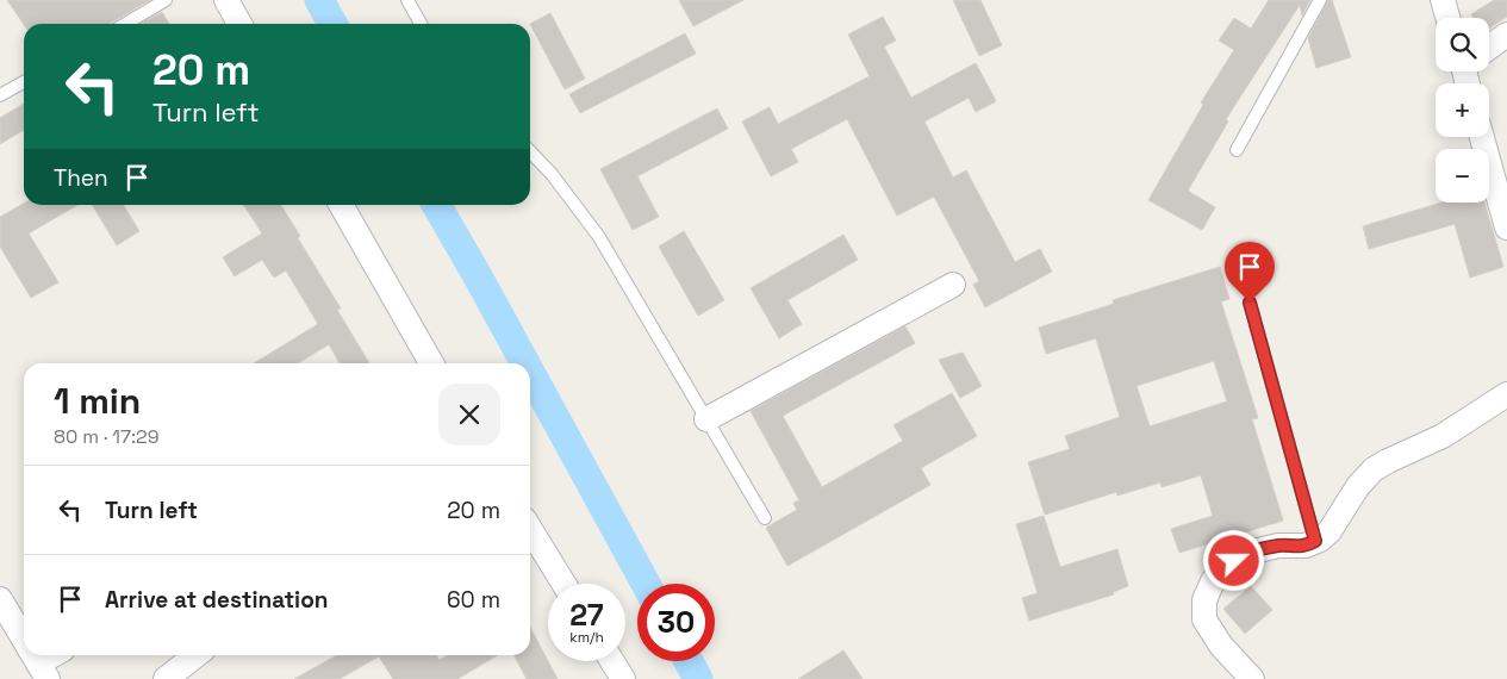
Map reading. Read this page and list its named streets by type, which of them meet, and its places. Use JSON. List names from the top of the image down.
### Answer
{
  "page": {
    "map_buttons": ["+", "−"],
    "turn": ["20 m", "Turn left"],
    "then": "Then",
    "heading": ["1 min", "80 m · 17:29"],
    "list": [
      {
        "name": "Turn left",
        "value": "20 m"
      },
      {
        "name": "Arrive at destination",
        "value": "60 m"
      }
    ],
    "speed": "27 km/h",
    "limit": "30"
  }
}
